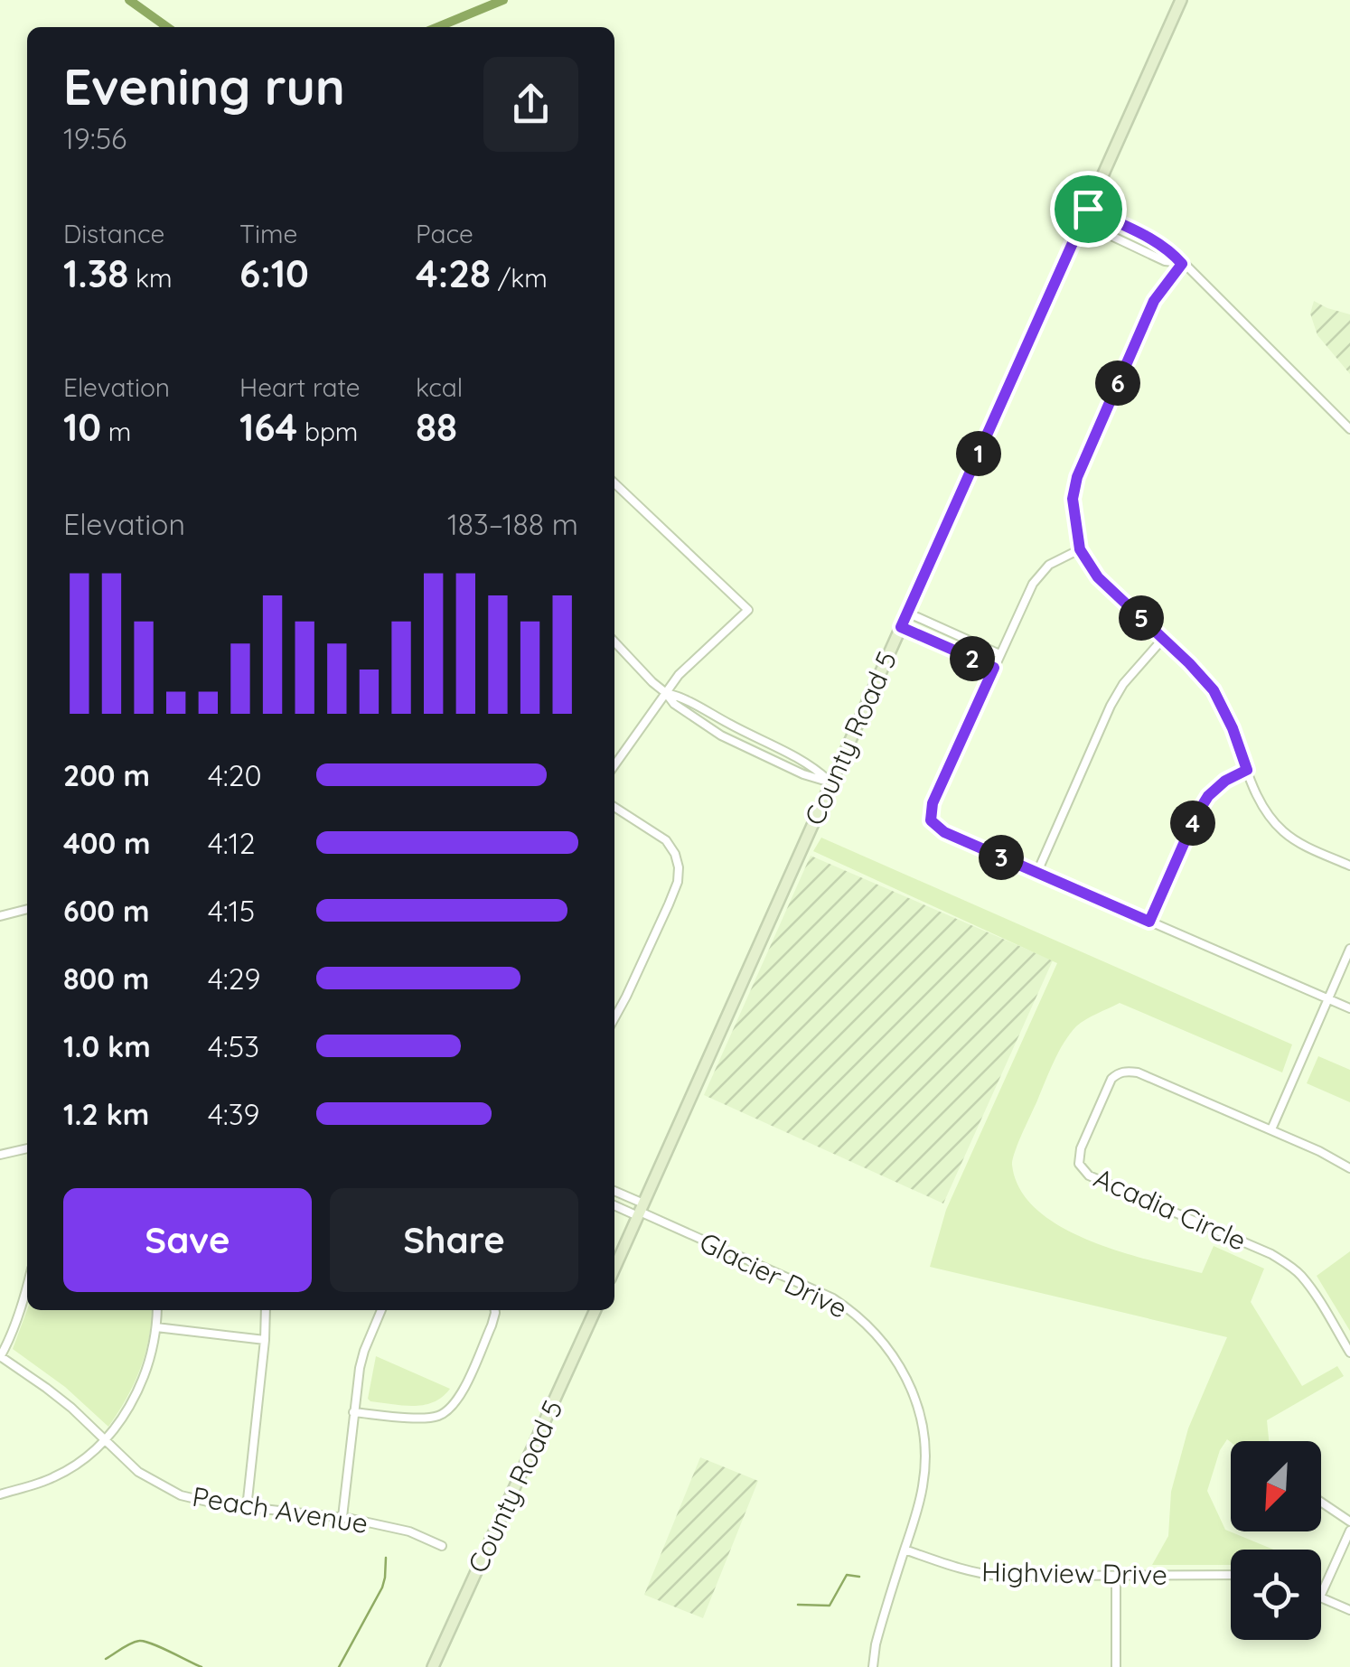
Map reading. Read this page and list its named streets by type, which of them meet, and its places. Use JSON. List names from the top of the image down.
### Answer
{
  "streets": {
    "street": [
      "County Road 5",
      "Acadia Circle",
      "Glacier Drive",
      "Peach Avenue",
      "Highview Drive"
    ]
  },
  "crossings": [
    ["County Road 5", "Glacier Drive"],
    ["Glacier Drive", "Highview Drive"]
  ],
  "north": "bottom left",
  "page": {
    "heading": ["Evening run", "19:56"],
    "stats": [
      ["Distance", "1.38 km"],
      ["Time", "6:10"],
      ["Pace", "4:28 /km"],
      ["Elevation", "10 m"],
      ["Heart rate", "164 bpm"],
      ["kcal", "88"]
    ],
    "pins": [
      "6",
      "1",
      "5",
      "2",
      "4",
      "3"
    ],
    "chart": ["Elevation", "183–188 m"],
    "list": [
      {
        "name": "200 m",
        "note": "4:20"
      },
      {
        "name": "400 m",
        "note": "4:12"
      },
      {
        "name": "600 m",
        "note": "4:15"
      },
      {
        "name": "800 m",
        "note": "4:29"
      },
      {
        "name": "1.0 km",
        "note": "4:53"
      },
      {
        "name": "1.2 km",
        "note": "4:39"
      }
    ],
    "buttons": ["Save", "Share"]
  }
}
